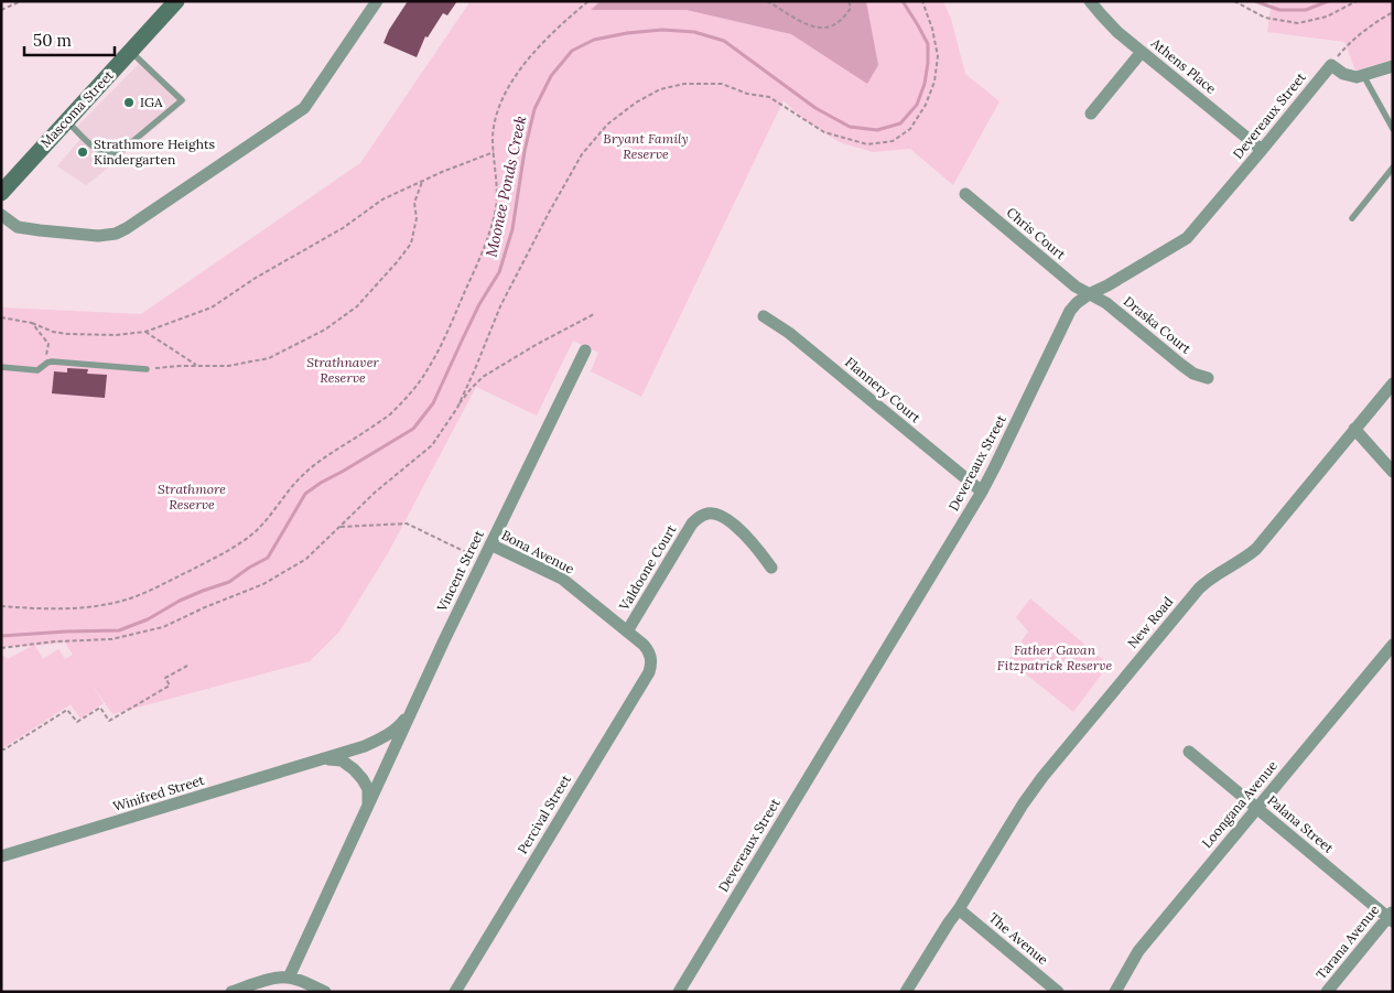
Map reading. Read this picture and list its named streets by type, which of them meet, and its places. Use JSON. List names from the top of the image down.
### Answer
{
  "streets": {
    "main road": ["Mascoma Street"],
    "street": [
      "Athens Place",
      "Devereaux Street",
      "Chris Court",
      "Draska Court",
      "Flannery Court",
      "Bona Avenue",
      "Valdoone Court",
      "Vincent Street",
      "New Road",
      "Winifred Street",
      "Loongana Avenue",
      "Percival Street",
      "Palana Street",
      "The Avenue",
      "Tarana Avenue"
    ]
  },
  "crossings": [
    ["Athens Place", "Devereaux Street"],
    ["Devereaux Street", "Chris Court"],
    ["Devereaux Street", "Draska Court"],
    ["Devereaux Street", "Flannery Court"],
    ["Chris Court", "Draska Court"],
    ["Bona Avenue", "Valdoone Court"],
    ["Bona Avenue", "Vincent Street"],
    ["Bona Avenue", "Percival Street"],
    ["Vincent Street", "Winifred Street"],
    ["New Road", "The Avenue"],
    ["Loongana Avenue", "Palana Street"],
    ["Palana Street", "Tarana Avenue"]
  ],
  "water": ["Moonee Ponds Creek"],
  "parks": [
    "Bryant Family Reserve",
    "Strathnaver Reserve",
    "Strathmore Reserve",
    "Father Gavan Fitzpatrick Reserve"
  ],
  "places": ["IGA", "Strathmore Heights Kindergarten"],
  "scale_bar": "50 m"
}
